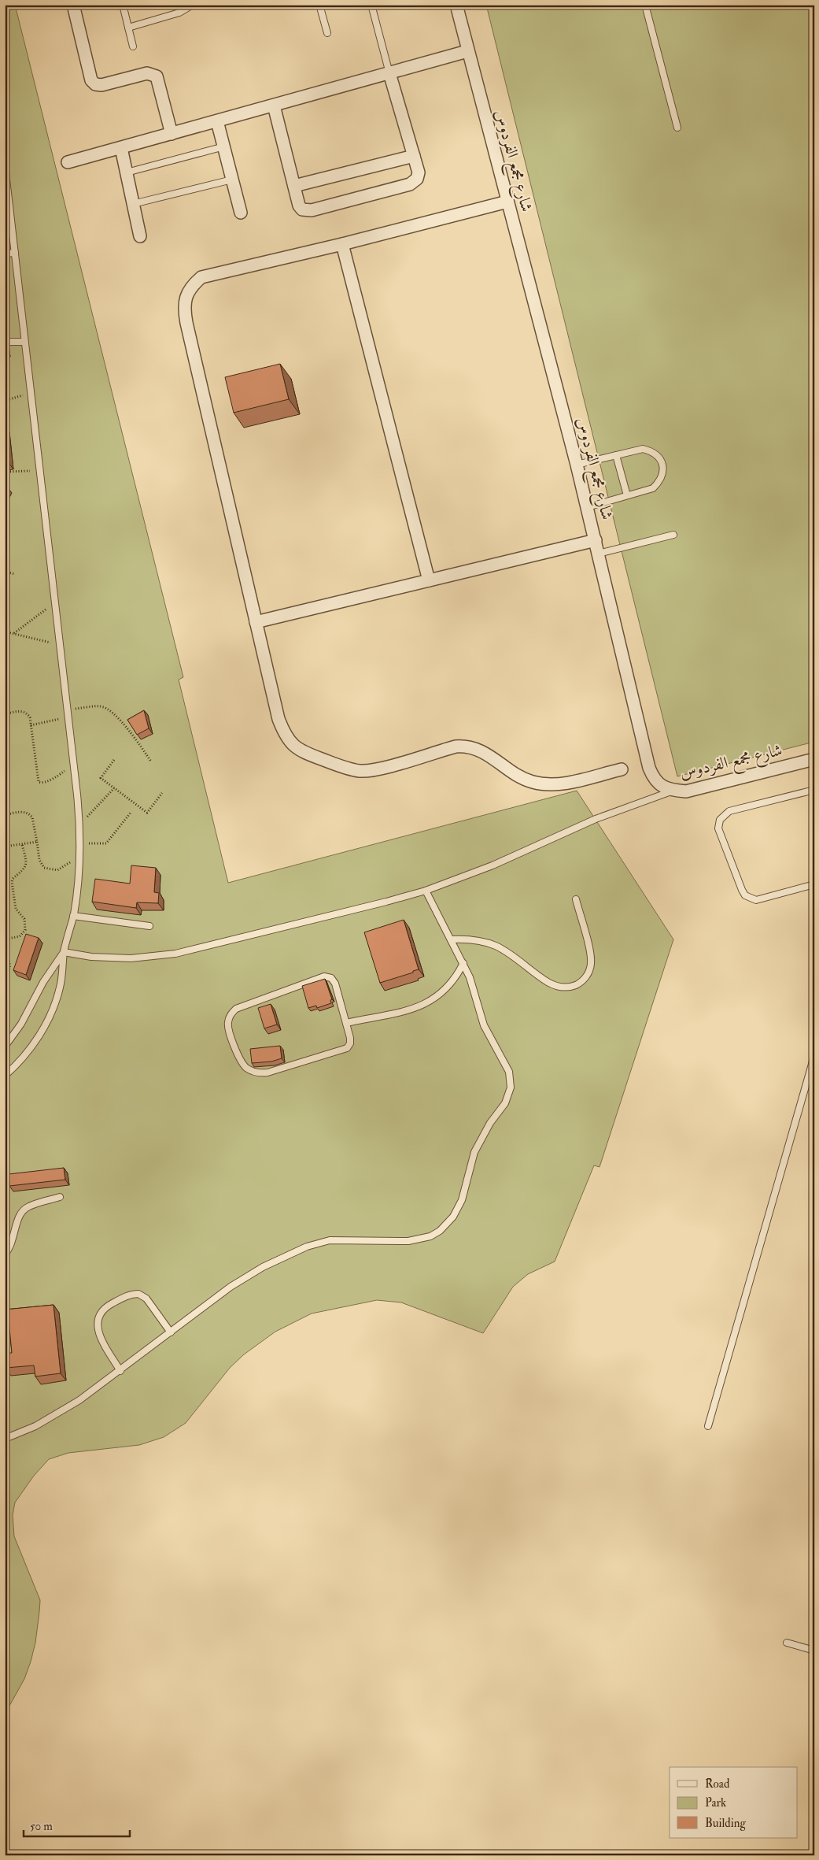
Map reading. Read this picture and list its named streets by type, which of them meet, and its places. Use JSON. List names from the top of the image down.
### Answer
{
  "streets": {
    "street": ["شارع مجمع الفردوس"]
  },
  "legend": ["Road", "Park", "Building"],
  "scale_bar": "50 m"
}
